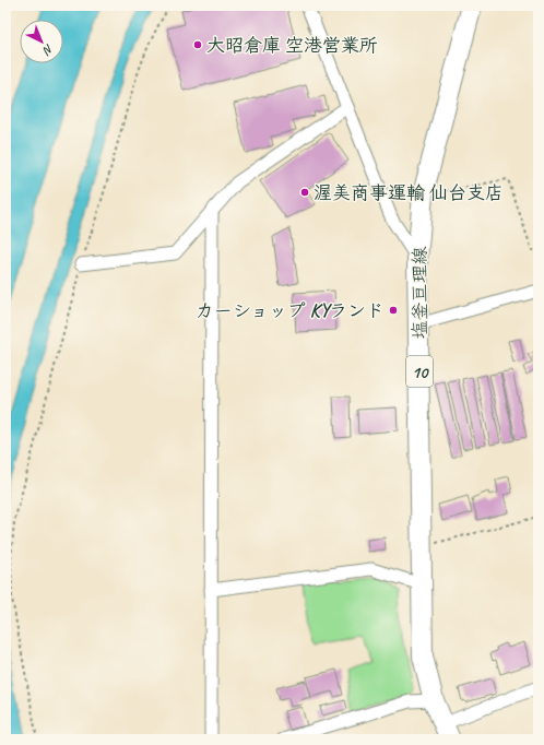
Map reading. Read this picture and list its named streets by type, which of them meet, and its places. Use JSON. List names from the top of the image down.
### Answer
{
  "streets": {
    "main road": ["塩釜亘理線", "10"]
  },
  "places": ["大昭倉庫 空港営業所", "渥美商事運輸 仙台支店", "カーショップ KYランド"],
  "north": "bottom right"
}
